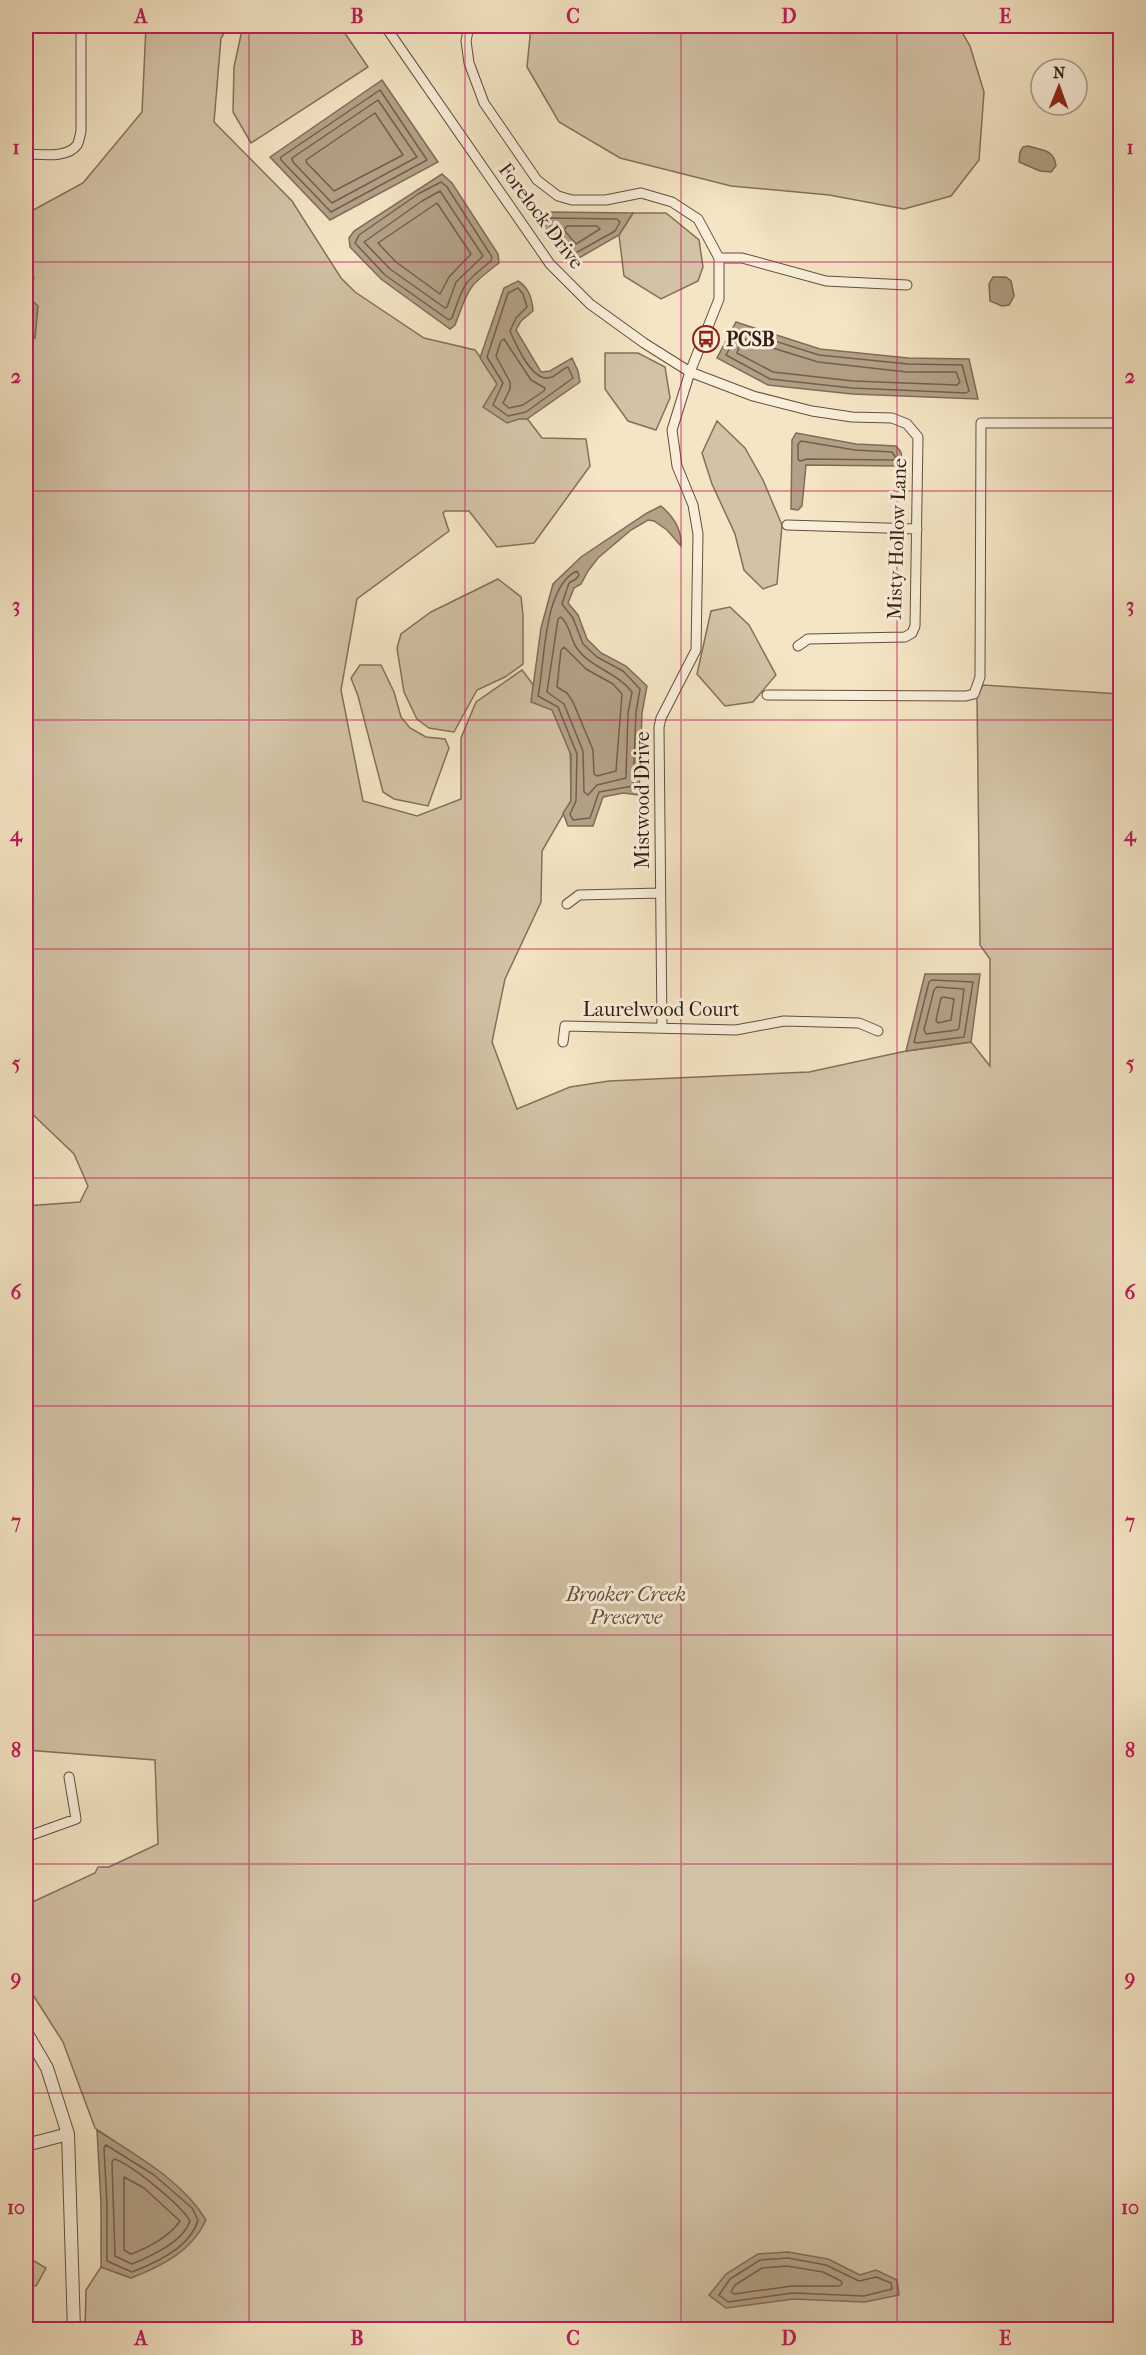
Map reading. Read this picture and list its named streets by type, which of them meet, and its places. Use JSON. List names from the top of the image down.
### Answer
{
  "streets": {
    "street": [
      "Forelock Drive",
      "Misty Hollow Lane",
      "Mistwood Drive",
      "Laurelwood Court"
    ]
  },
  "crossings": [
    ["Forelock Drive", "Misty Hollow Lane"],
    ["Forelock Drive", "Mistwood Drive"],
    ["Mistwood Drive", "Laurelwood Court"]
  ],
  "parks": ["Brooker Creek Preserve"],
  "places": {
    "bus stop": ["PCSB"]
  },
  "north": "top",
  "grid": {
    "columns": [
      "A",
      "B",
      "C",
      "D",
      "E"
    ],
    "rows": [
      "1",
      "2",
      "3",
      "4",
      "5",
      "6",
      "7",
      "8",
      "9",
      "10"
    ]
  }
}
